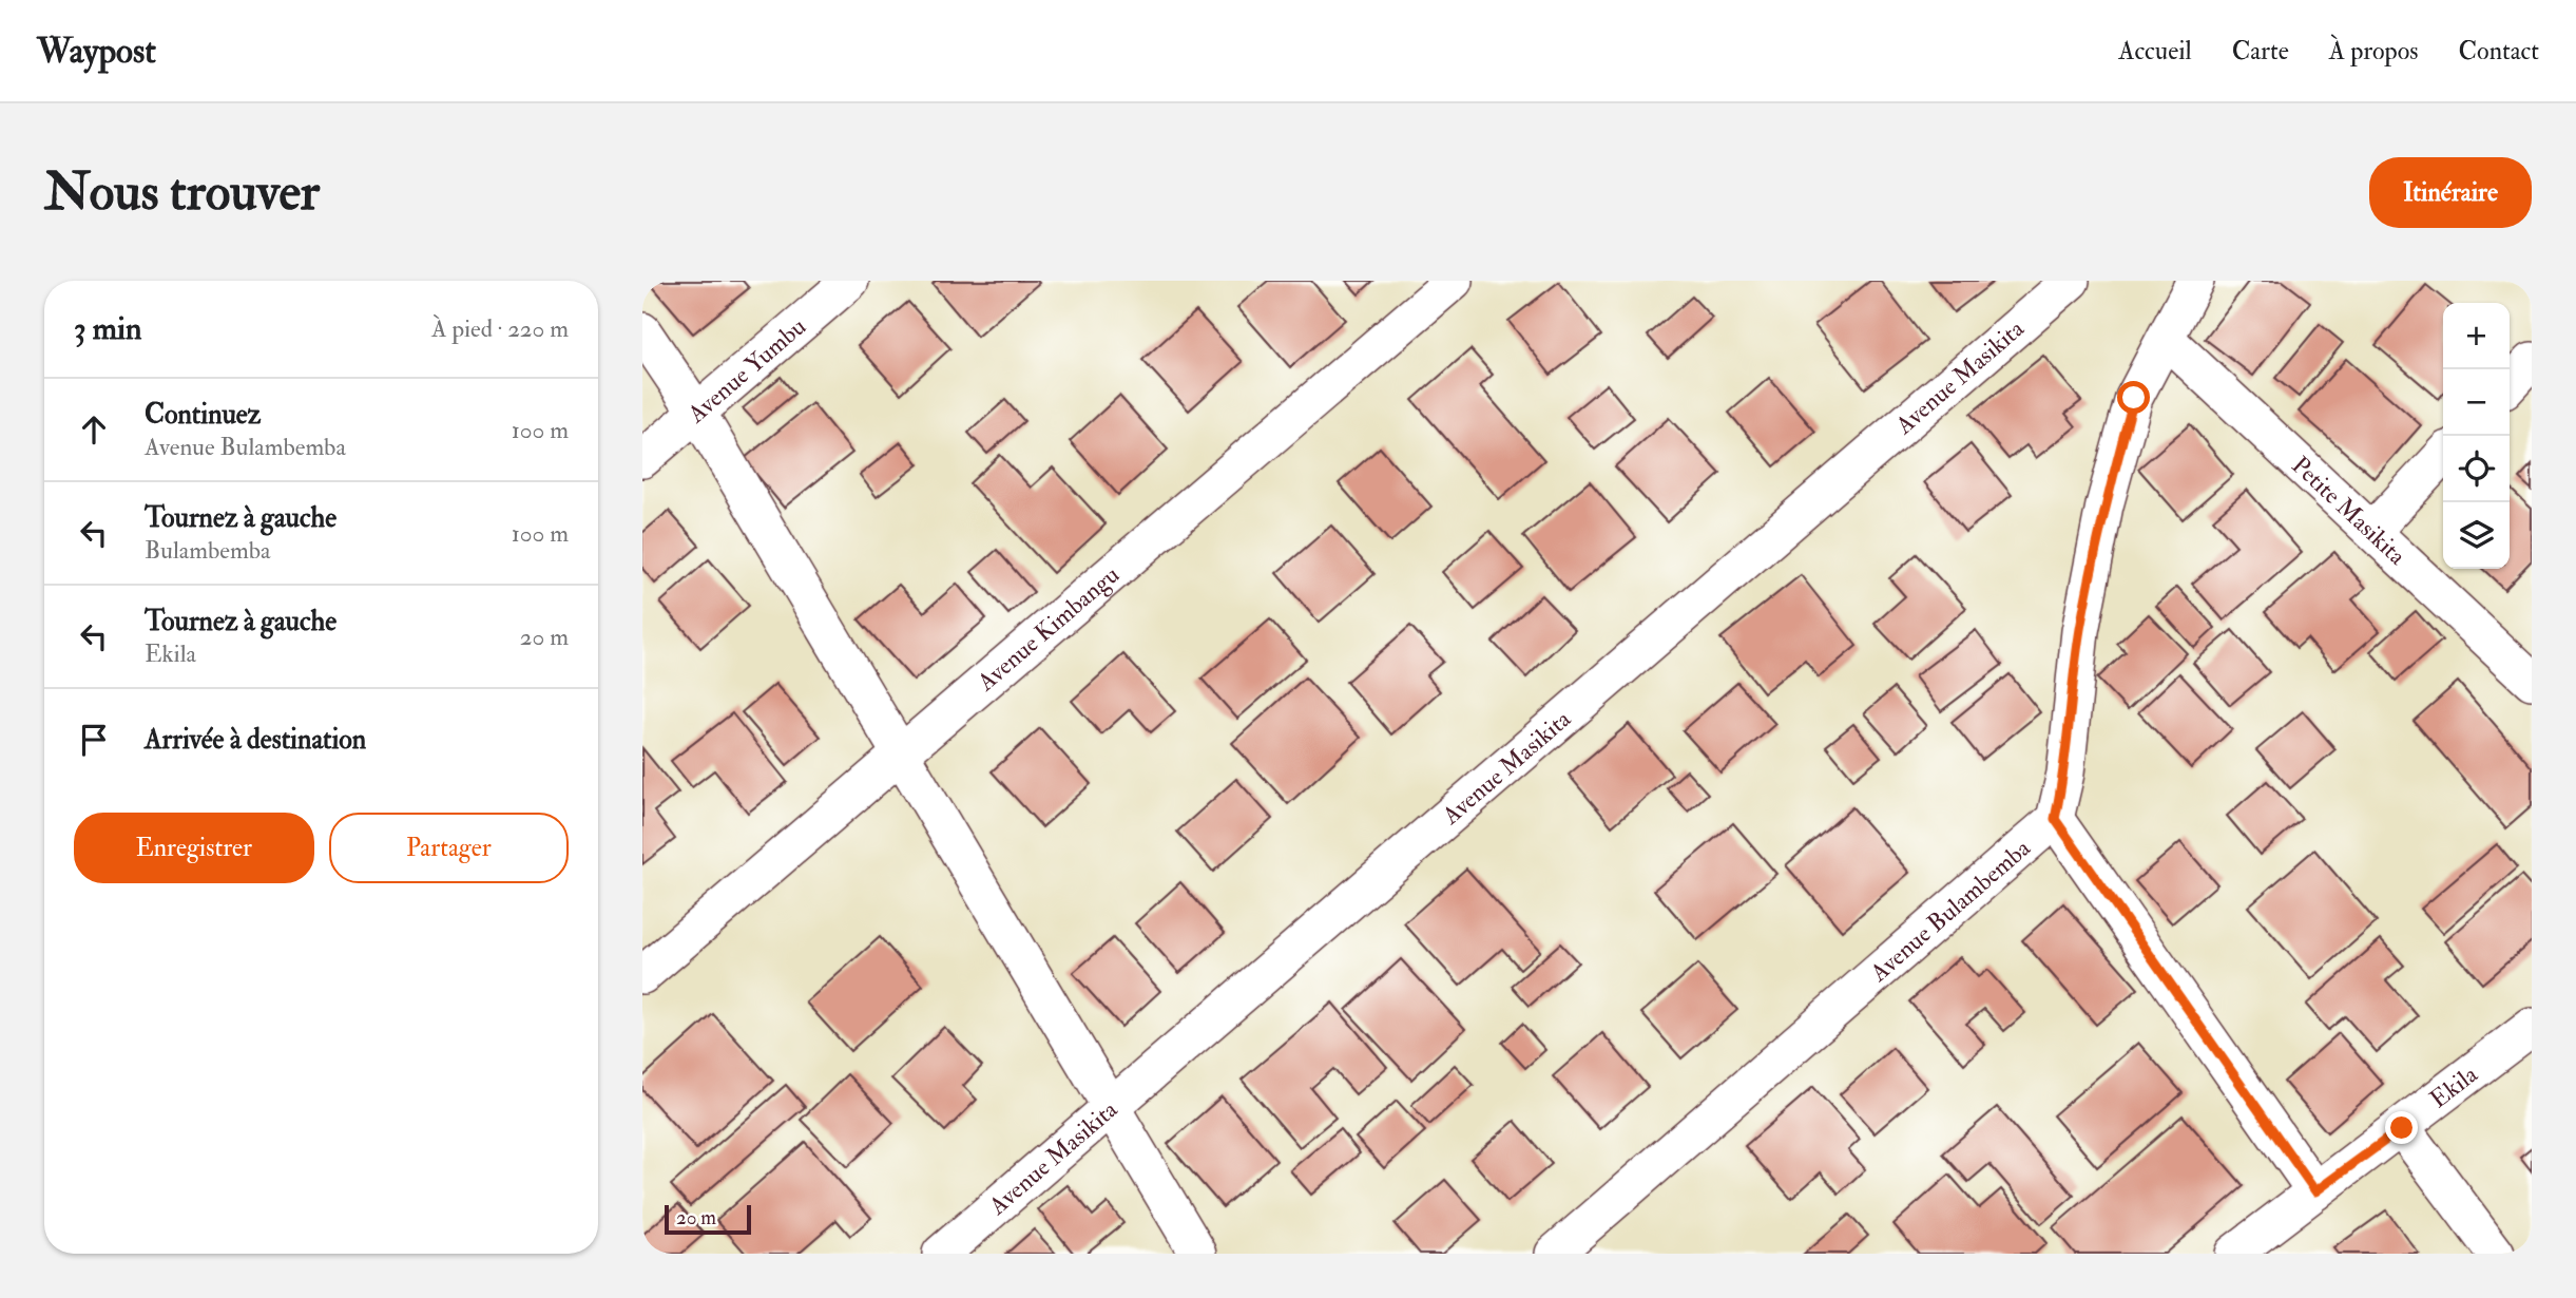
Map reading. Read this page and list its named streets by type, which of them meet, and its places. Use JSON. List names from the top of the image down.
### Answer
{
  "streets": {
    "street": [
      "Avenue Yumbu",
      "Avenue Masikita",
      "Petite Masikita",
      "Avenue Kimbangu",
      "Avenue Bulambemba",
      "Ekila"
    ]
  },
  "scale_bar": "20 m",
  "page": {
    "header": "Waypost",
    "nav": [
      "Accueil",
      "Carte",
      "À propos",
      "Contact"
    ],
    "buttons": [
      "Itinéraire",
      ["Enregistrer", "Partager"]
    ],
    "title": "Nous trouver",
    "heading": ["3 min", "À pied · 220 m"],
    "map_buttons": ["+", "−"],
    "list": [
      ["Continuez", "Avenue Bulambemba", "100 m"],
      ["Tournez à gauche", "Bulambemba", "100 m"],
      ["Tournez à gauche", "Ekila", "20 m"],
      "Arrivée à destination"
    ],
    "scale": "20 m"
  }
}
